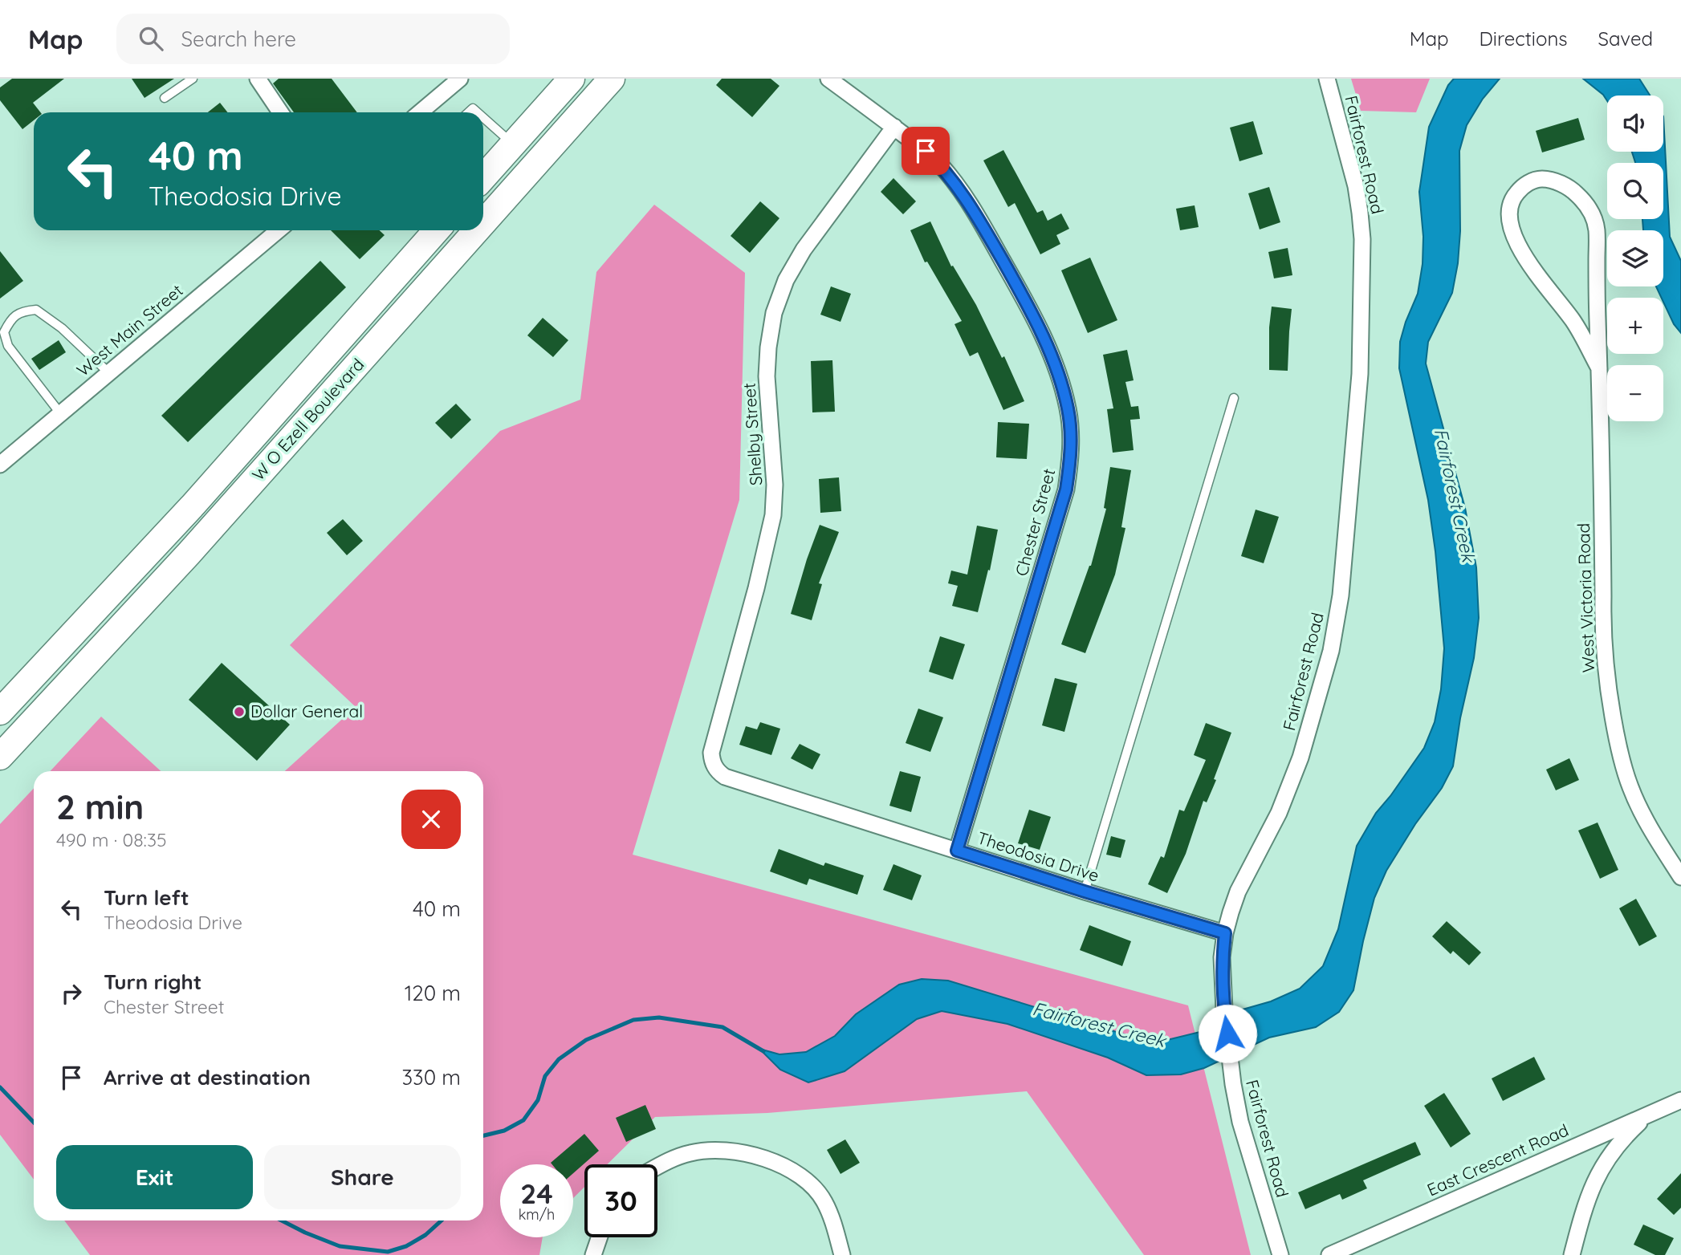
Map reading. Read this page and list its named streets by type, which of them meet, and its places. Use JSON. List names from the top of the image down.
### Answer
{
  "streets": {
    "main road": ["W O Ezell Boulevard"],
    "street": [
      "Fairforest Road",
      "West Main Street",
      "Shelby Street",
      "Chester Street",
      "West Victoria Road",
      "Theodosia Drive",
      "East Crescent Road"
    ]
  },
  "crossings": [
    ["Fairforest Road", "Theodosia Drive"],
    ["Shelby Street", "Chester Street"],
    ["Shelby Street", "Theodosia Drive"],
    ["Chester Street", "Theodosia Drive"]
  ],
  "water": ["Fairforest Creek"],
  "places": ["Dollar General"],
  "page": {
    "header": "Map",
    "search": "Search here",
    "nav": ["Map", "Directions", "Saved"],
    "map_buttons": ["+", "−"],
    "turn": ["40 m", "Theodosia Drive"],
    "heading": ["2 min", "490 m · 08:35"],
    "list": [
      {
        "name": "Turn left",
        "note": "Theodosia Drive",
        "value": "40 m"
      },
      {
        "name": "Turn right",
        "note": "Chester Street",
        "value": "120 m"
      },
      {
        "name": "Arrive at destination",
        "value": "330 m"
      }
    ],
    "buttons": ["Exit", "Share"],
    "speed": "24 km/h",
    "limit": "30"
  }
}
